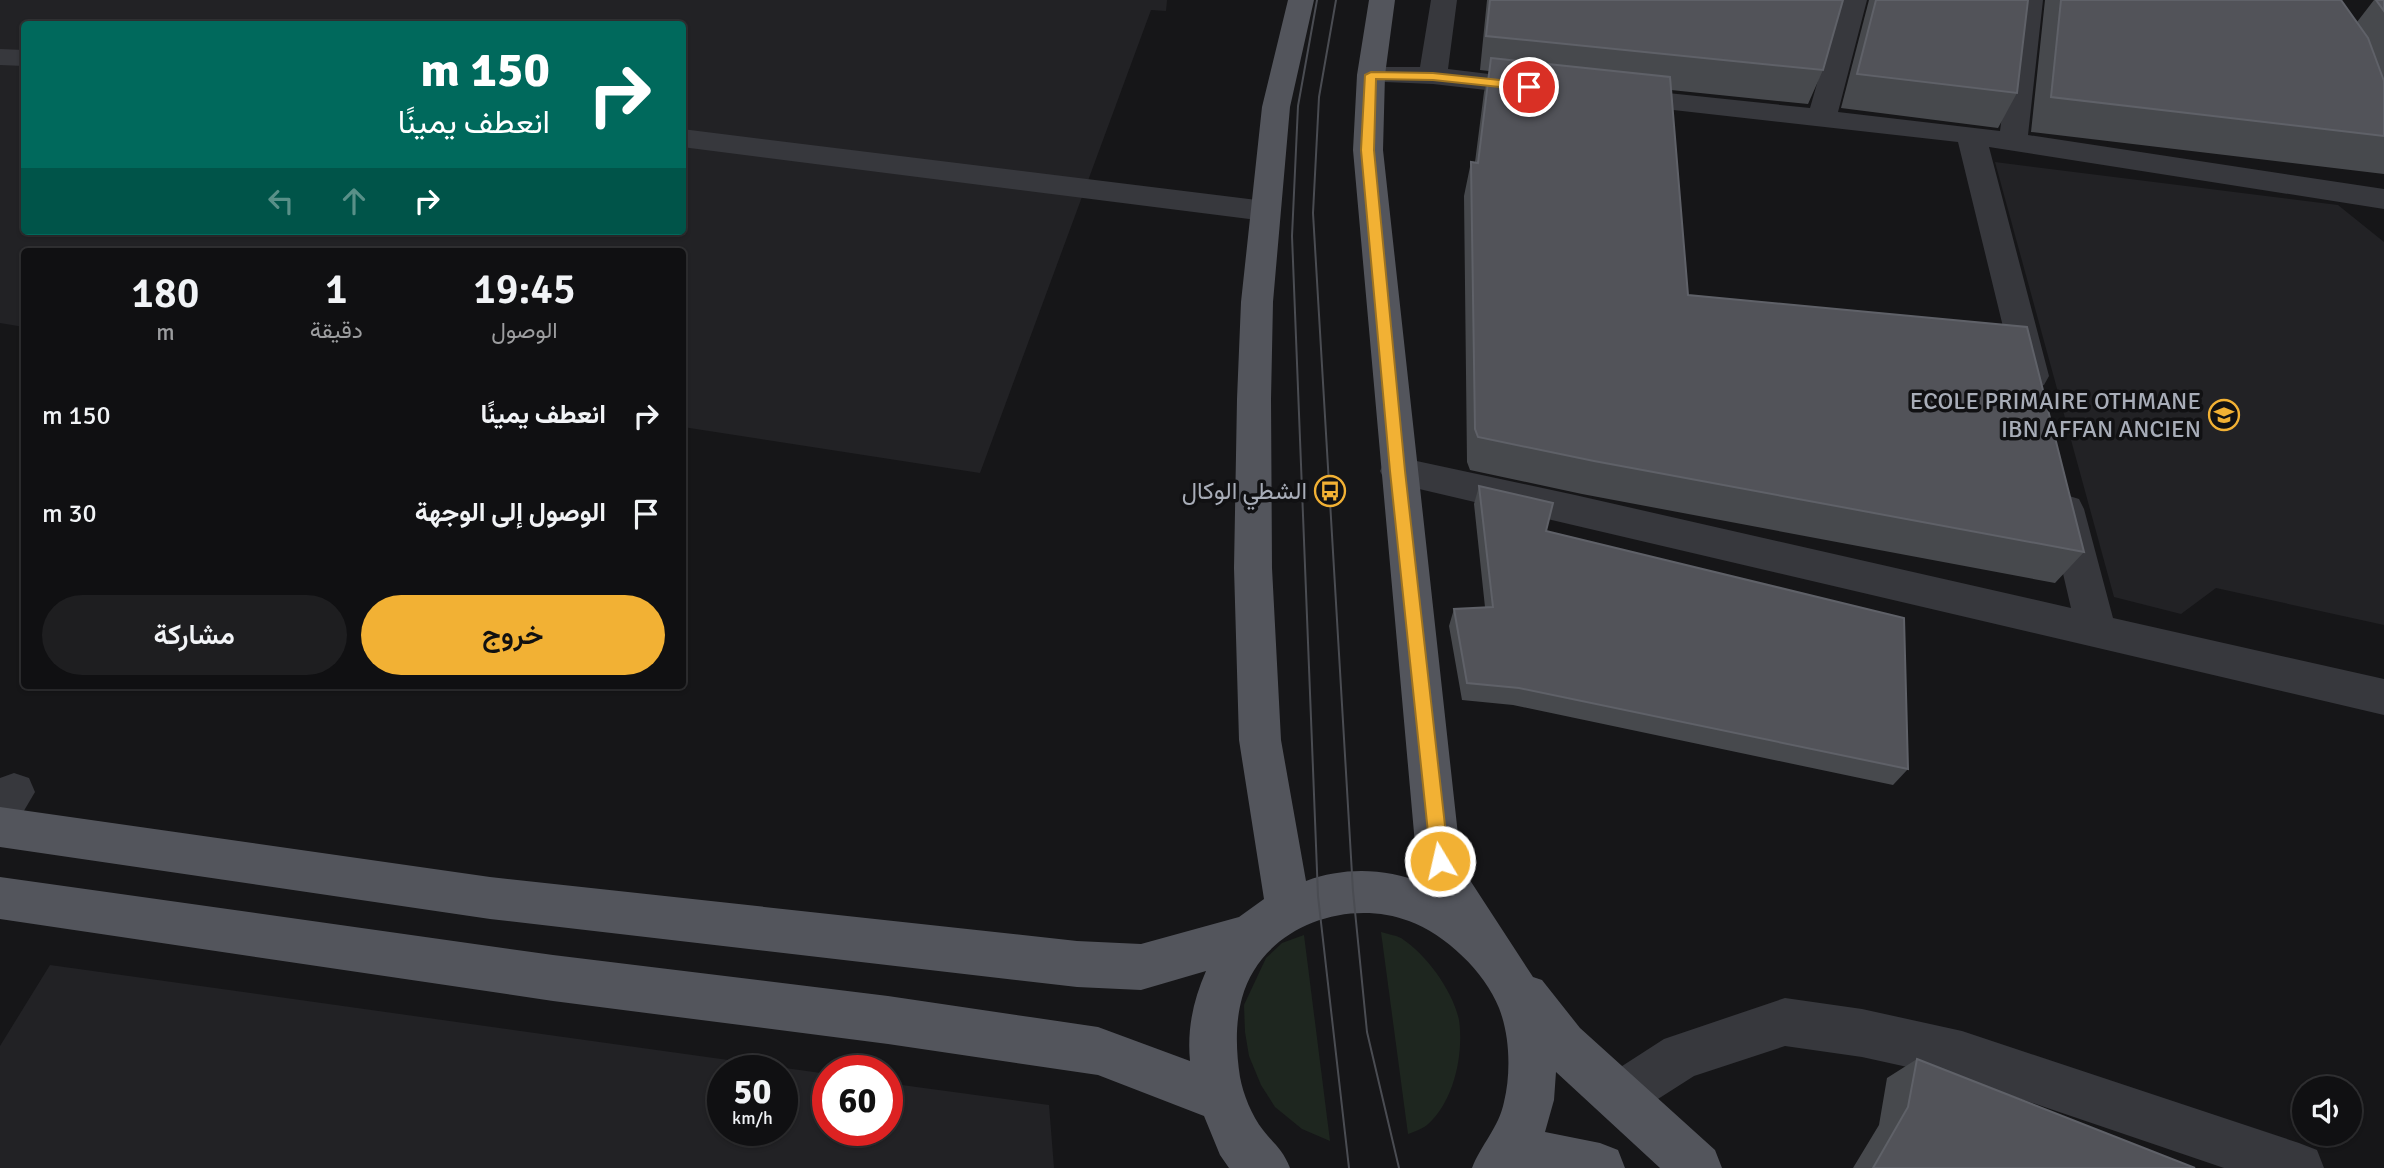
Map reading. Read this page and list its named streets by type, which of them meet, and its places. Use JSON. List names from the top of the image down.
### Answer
{
  "places": {
    "school or university": ["ECOLE PRIMAIRE OTHMANE IBN AFFAN ANCIEN"],
    "bus stop": ["الشطي الوكال"]
  },
  "page": {
    "turn": ["150 m", "انعطف يمينًا"],
    "eta": [
      "19:45",
      "الوصول",
      "1",
      "دقيقة",
      "180",
      "m"
    ],
    "list": [
      {
        "name": "انعطف يمينًا",
        "value": "150 m"
      },
      {
        "name": "الوصول إلى الوجهة",
        "value": "30 m"
      }
    ],
    "buttons": ["خروج", "مشاركة"],
    "speed": "50 km/h",
    "limit": "60"
  }
}
